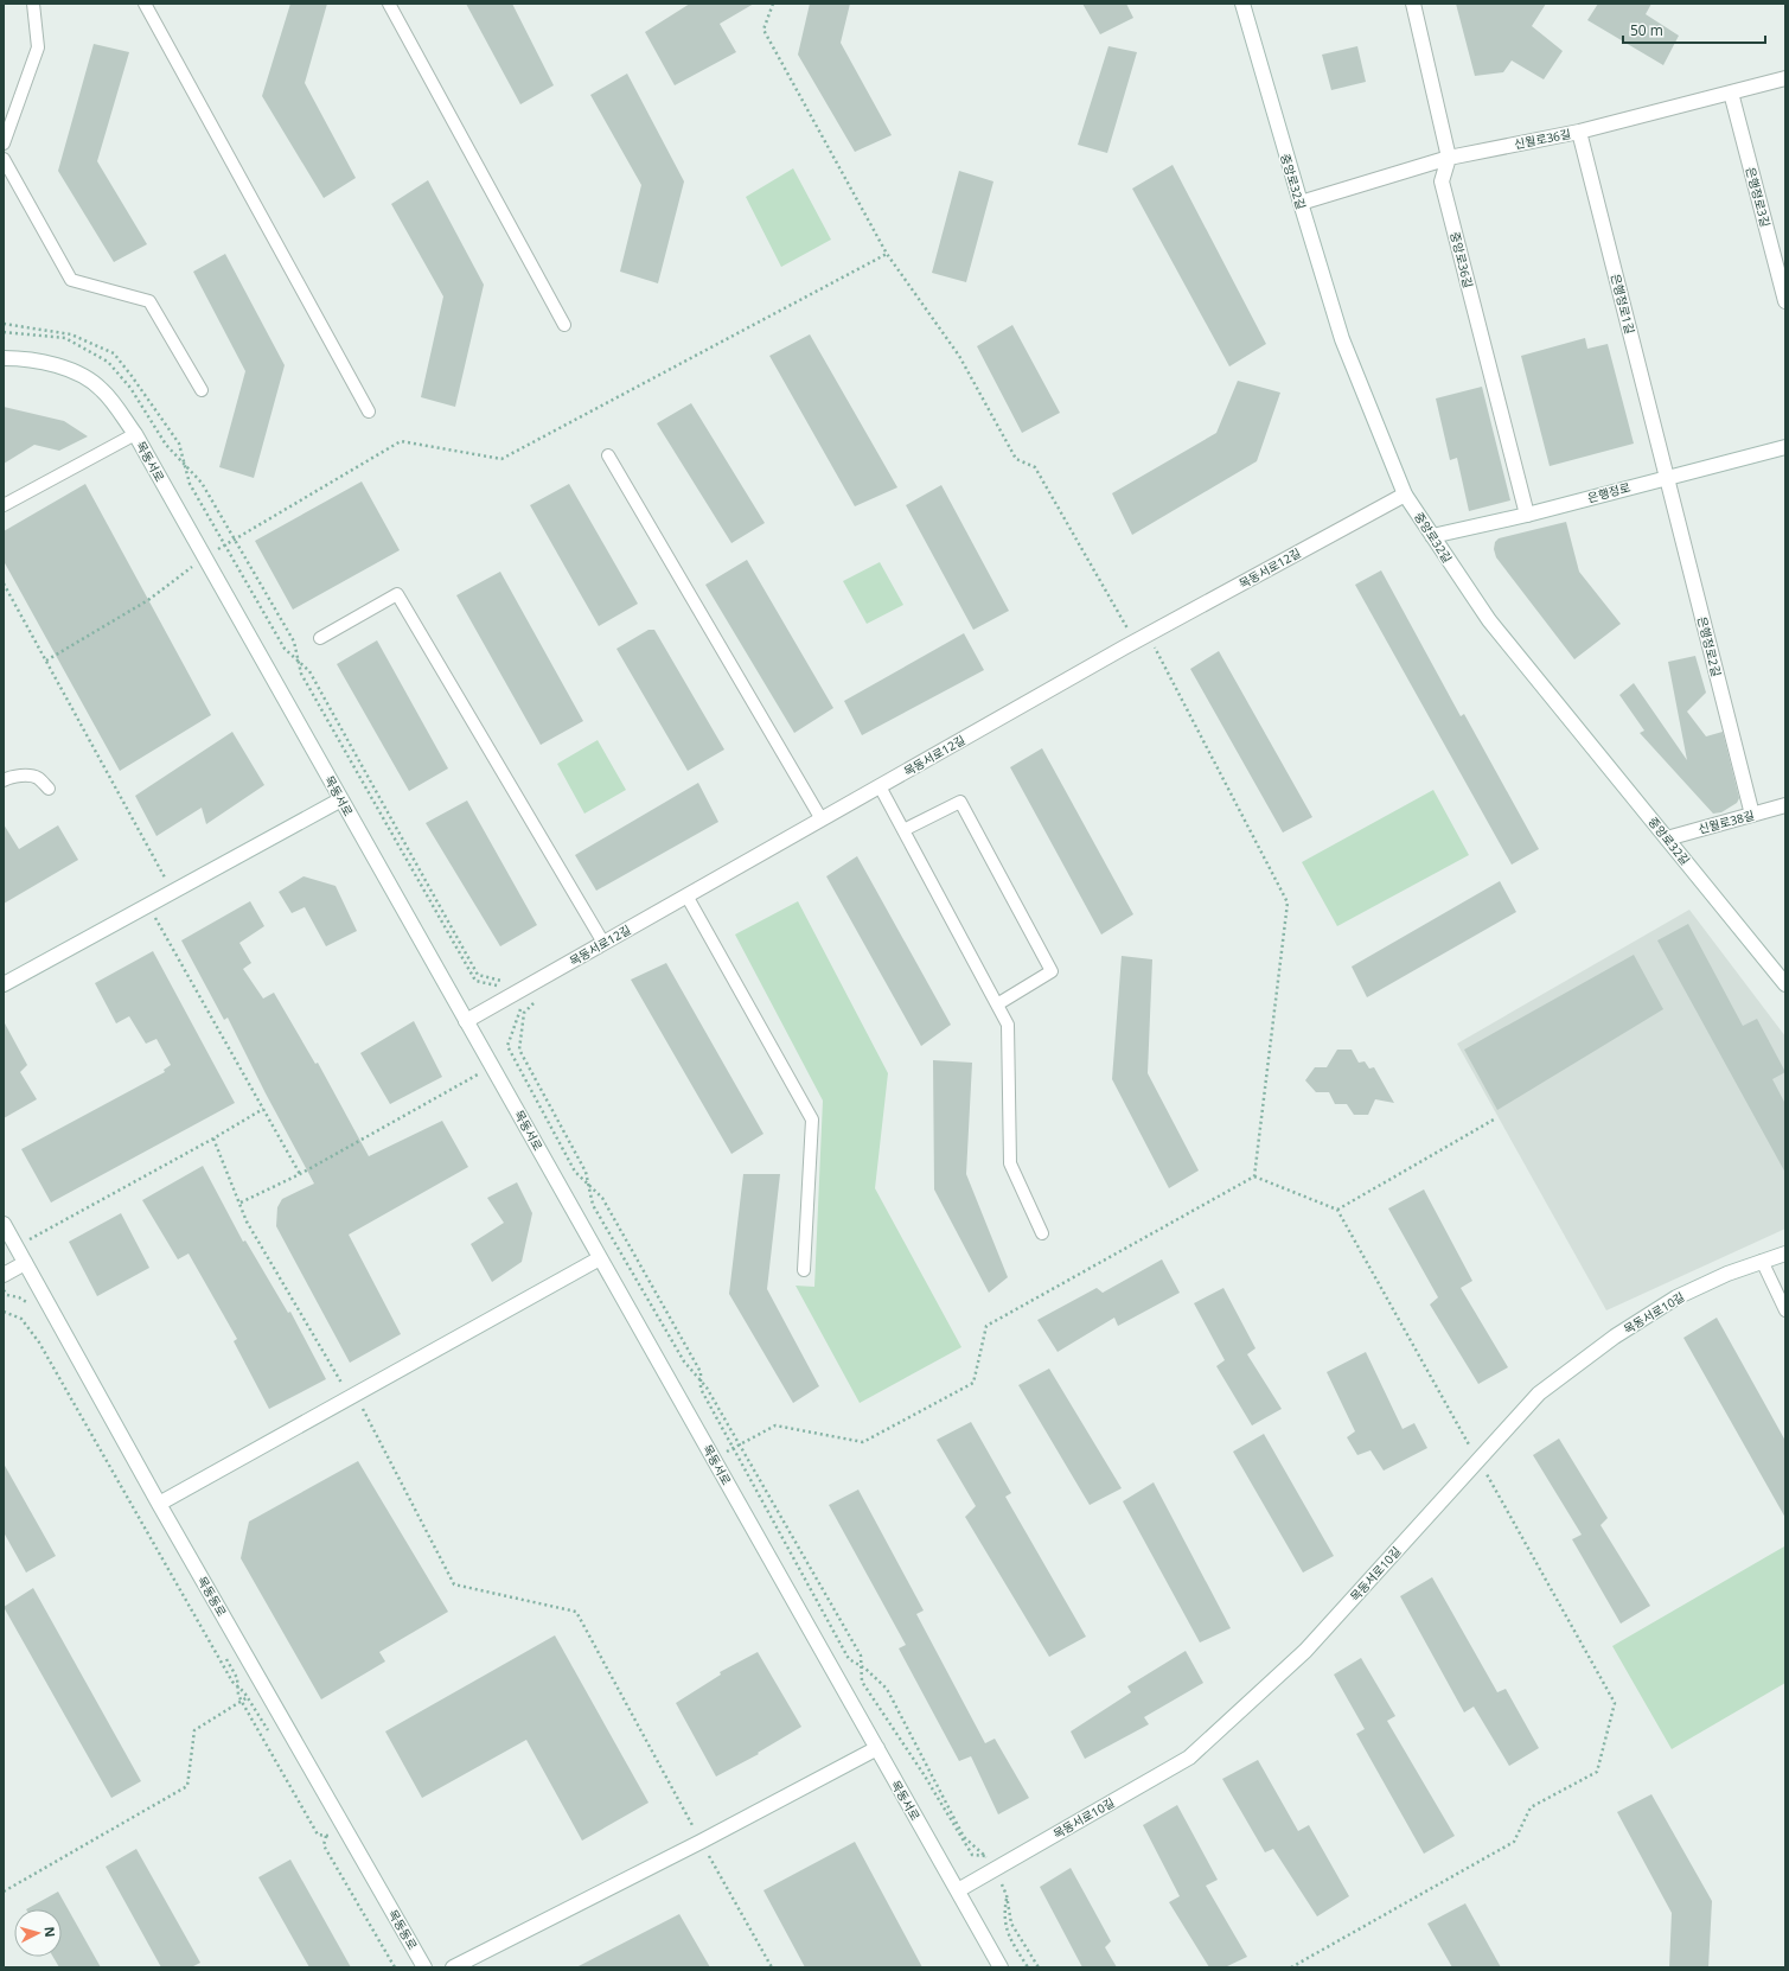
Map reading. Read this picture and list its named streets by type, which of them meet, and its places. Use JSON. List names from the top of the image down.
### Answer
{
  "streets": {
    "street": [
      "신월로36길",
      "중앙로32길",
      "은행정로3길",
      "중앙로36길",
      "은행정로1길",
      "목동서로",
      "은행정로",
      "목동서로12길",
      "은행정로2길",
      "신월로38길",
      "목동서로10길",
      "목동동로"
    ]
  },
  "crossings": [
    ["신월로36길", "중앙로32길"],
    ["신월로36길", "은행정로3길"],
    ["신월로36길", "중앙로36길"],
    ["신월로36길", "은행정로1길"],
    ["중앙로32길", "은행정로"],
    ["중앙로32길", "목동서로12길"],
    ["중앙로32길", "신월로38길"],
    ["중앙로36길", "은행정로"],
    ["은행정로1길", "은행정로"],
    ["은행정로1길", "은행정로2길"],
    ["목동서로", "목동서로12길"],
    ["목동서로", "목동서로10길"],
    ["은행정로", "은행정로2길"],
    ["은행정로2길", "신월로38길"]
  ],
  "scale_bar": "50 m",
  "north": "right"
}
